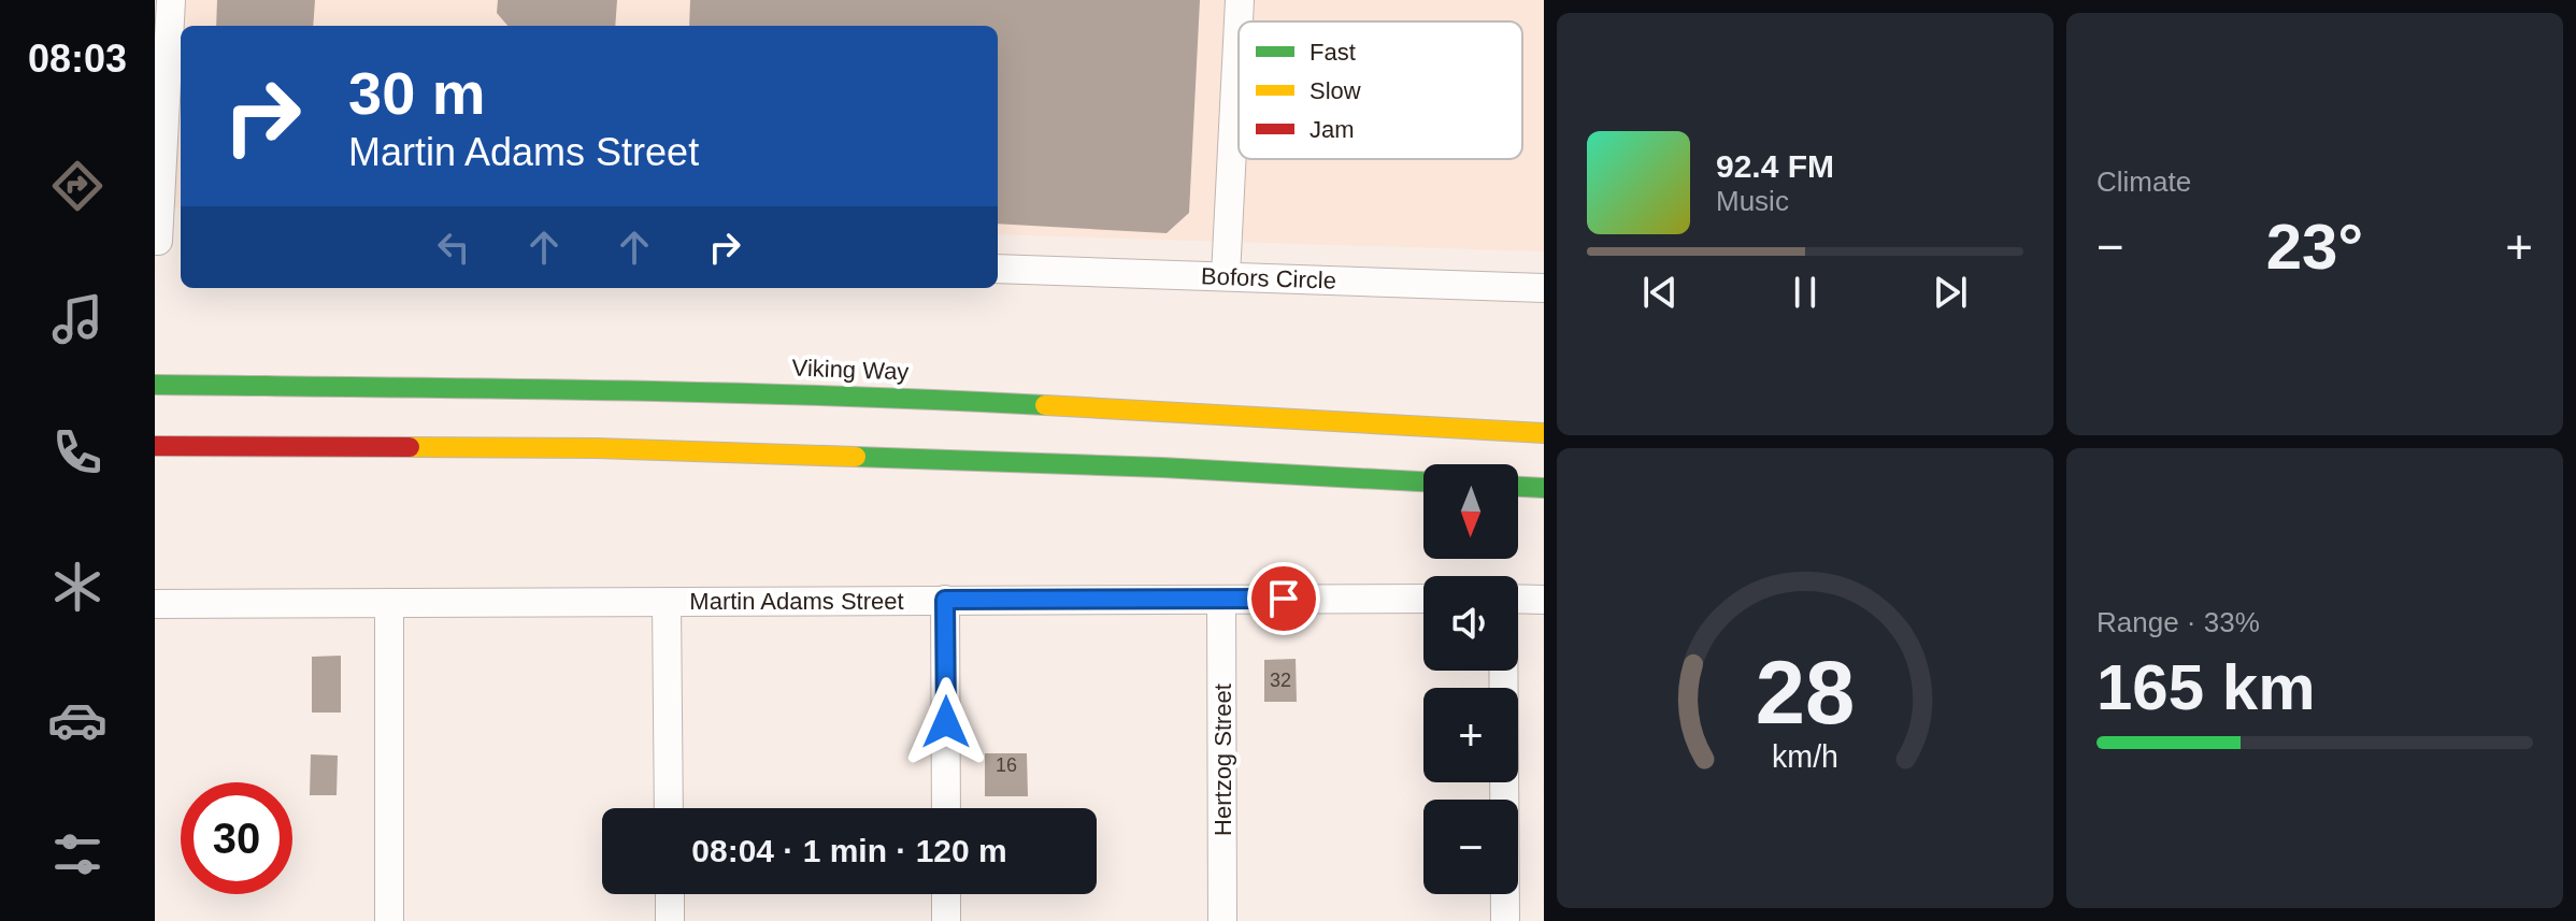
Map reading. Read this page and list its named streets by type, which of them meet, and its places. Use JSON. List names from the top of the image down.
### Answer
{
  "streets": {
    "main road": ["Viking Way"],
    "street": ["Bofors Circle", "Martin Adams Street", "Hertzog Street"]
  },
  "crossings": [
    ["Martin Adams Street", "Hertzog Street"]
  ],
  "house_numbers": ["32", "16"],
  "legend": ["Fast", "Slow", "Jam"],
  "north": "bottom",
  "page": {
    "tabs": "08:03",
    "tile": [
      "Climate",
      ["Range · 33%", "165 km"]
    ],
    "turn": ["30 m", "Martin Adams Street"],
    "song": ["92.4 FM", "Music"],
    "heat": ["−", "23°", "+"],
    "map_buttons": ["+", "−"],
    "limit": "30",
    "trip": "08:04 · 1 min · 120 m",
    "gauge": ["28", "km/h"]
  }
}
